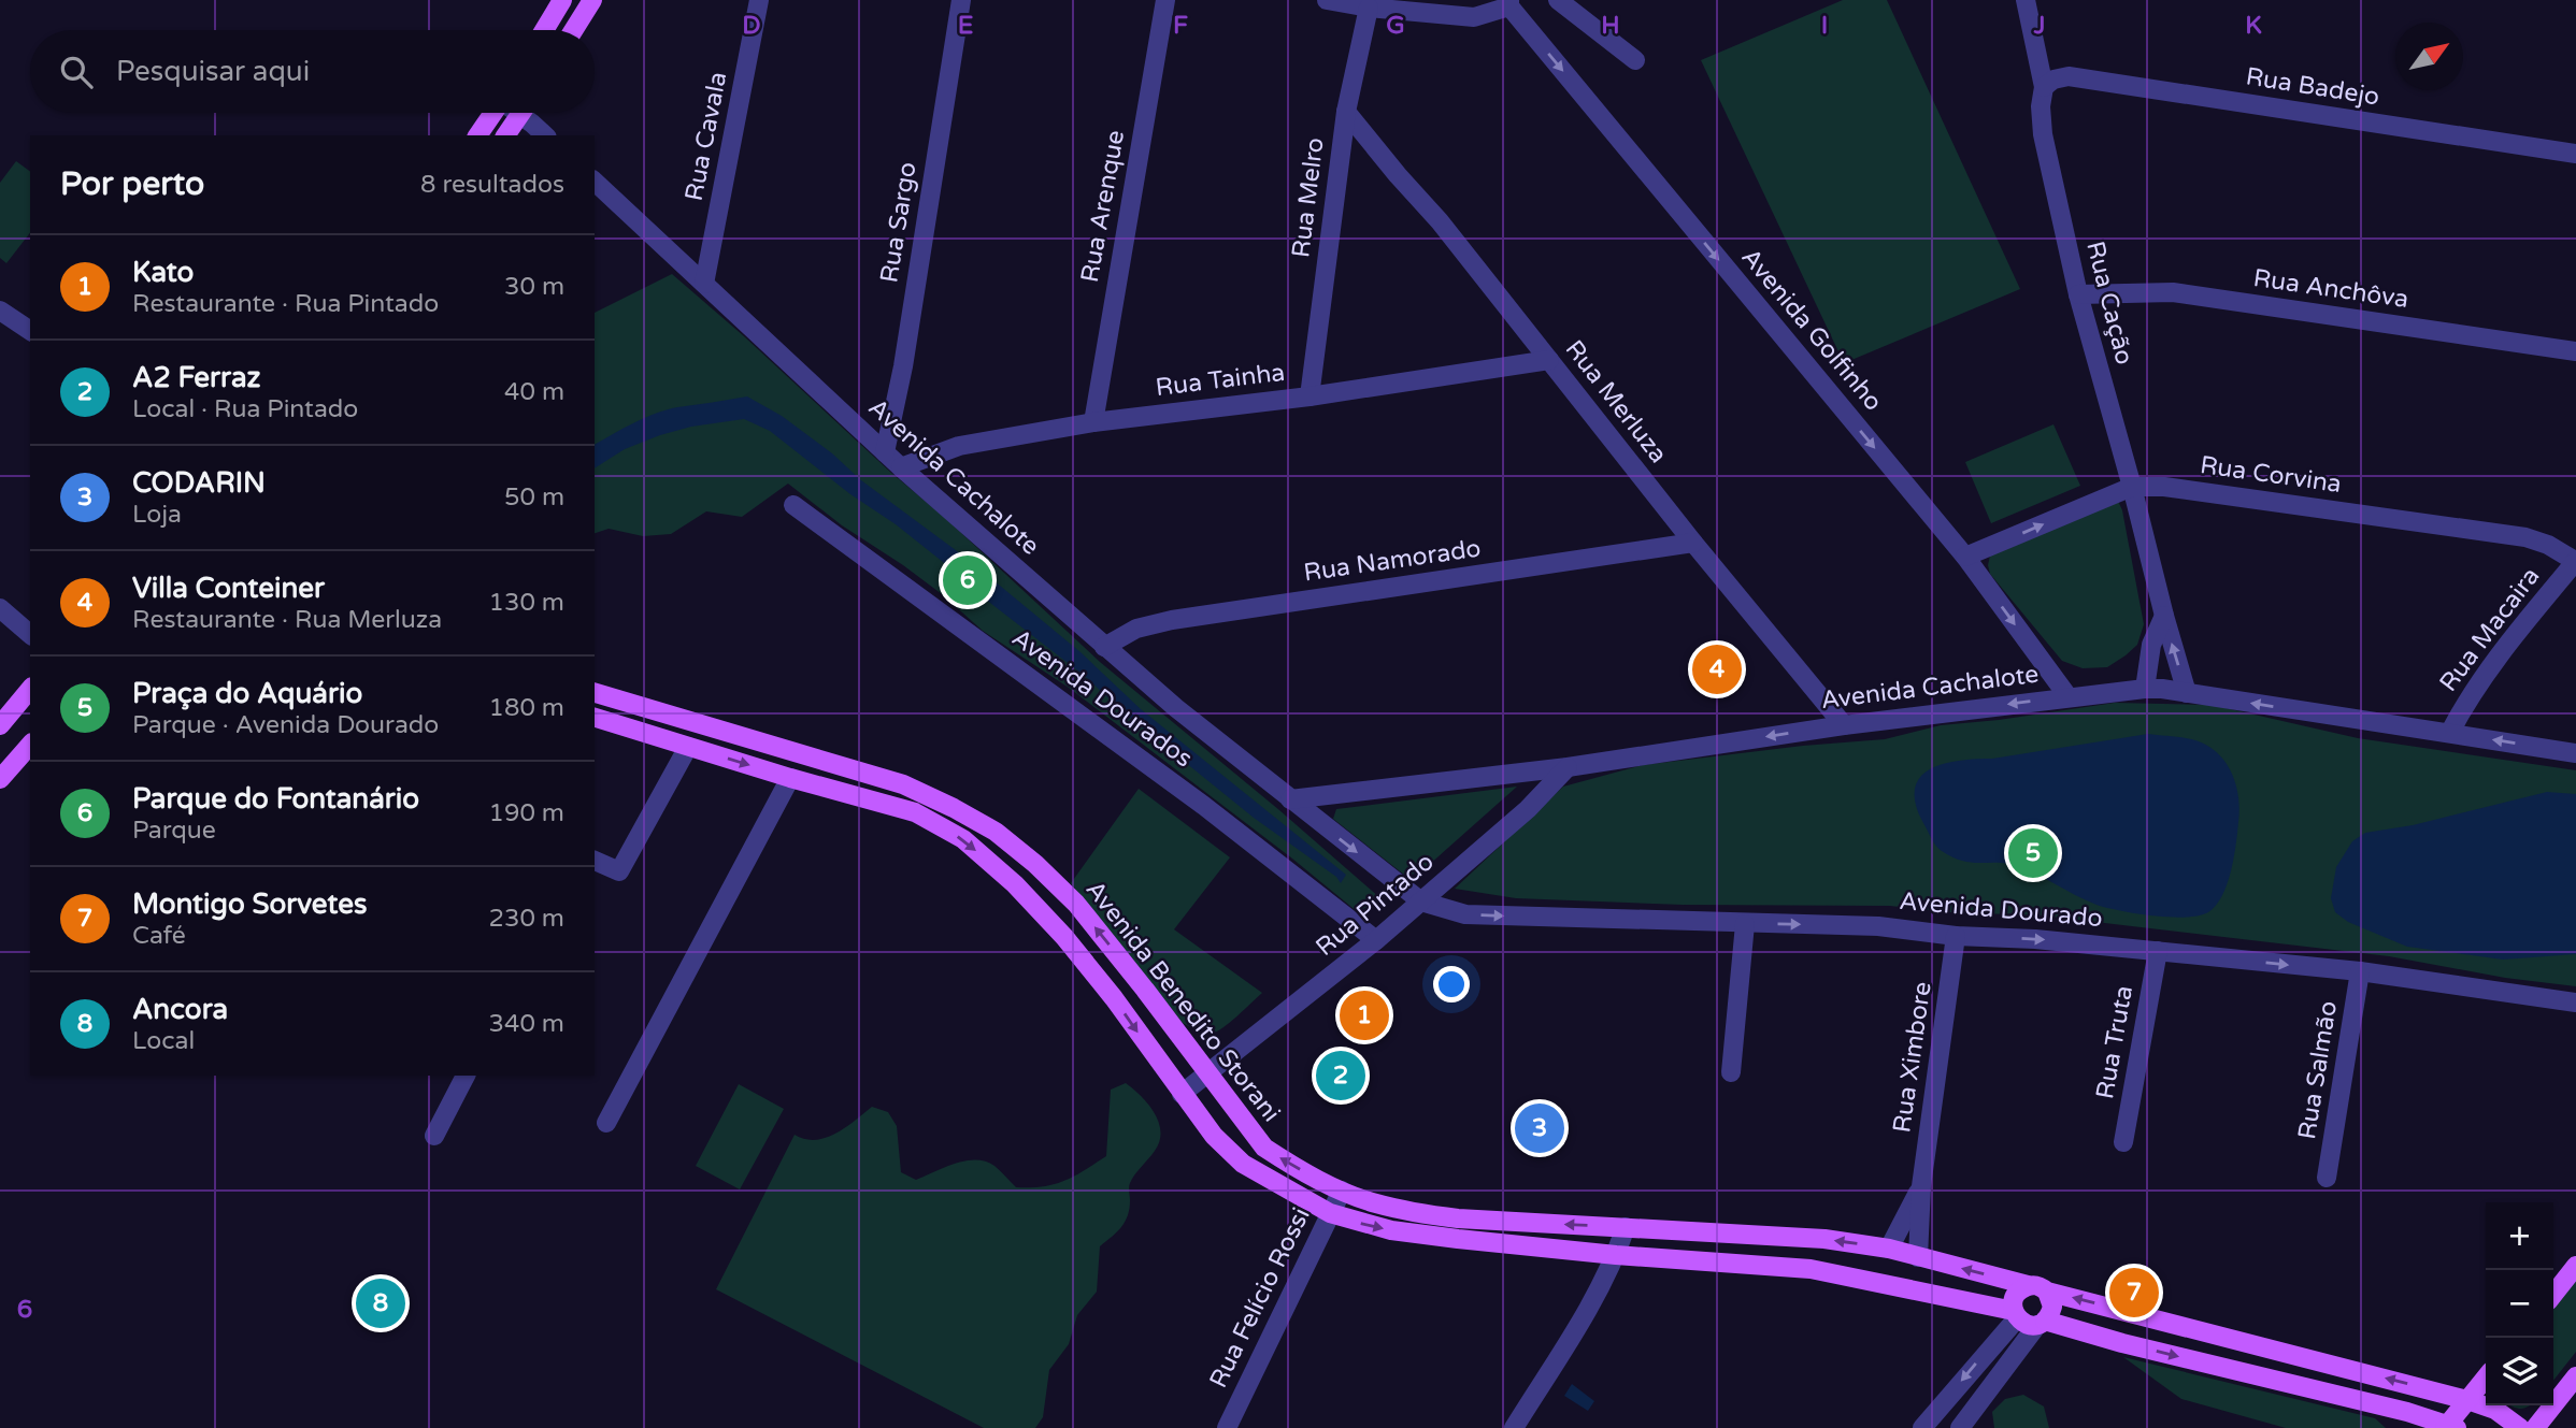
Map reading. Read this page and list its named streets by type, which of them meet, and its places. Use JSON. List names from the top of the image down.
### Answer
{
  "streets": {
    "main road": ["Avenida Benedito Storani"],
    "street": [
      "Rua Badejo",
      "Rua Cavala",
      "Rua Melro",
      "Rua Arenque",
      "Rua Sargo",
      "Rua Anchôva",
      "Rua Cação",
      "Avenida Golfinho",
      "Rua Tainha",
      "Rua Merluza",
      "Rua Corvina",
      "Avenida Cachalote",
      "Rua Namorado",
      "Rua Macaira",
      "Avenida Dourados",
      "Rua Pintado",
      "Avenida Dourado",
      "Rua Truta",
      "Rua Ximbore",
      "Rua Salmão",
      "Rua Felício Rossi"
    ]
  },
  "crossings": [
    ["Rua Badejo", "Rua Cação"],
    ["Rua Cavala", "Avenida Cachalote"],
    ["Rua Melro", "Rua Tainha"],
    ["Rua Melro", "Rua Merluza"],
    ["Rua Arenque", "Rua Tainha"],
    ["Rua Sargo", "Avenida Cachalote"],
    ["Rua Anchôva", "Rua Cação"],
    ["Rua Cação", "Rua Corvina"],
    ["Rua Cação", "Avenida Cachalote"],
    ["Avenida Golfinho", "Rua Corvina"],
    ["Avenida Golfinho", "Avenida Cachalote"],
    ["Rua Tainha", "Rua Merluza"],
    ["Rua Tainha", "Avenida Cachalote"],
    ["Rua Merluza", "Avenida Cachalote"],
    ["Rua Merluza", "Rua Namorado"],
    ["Rua Corvina", "Rua Macaira"],
    ["Avenida Cachalote", "Rua Namorado"],
    ["Avenida Cachalote", "Rua Macaira"],
    ["Avenida Cachalote", "Rua Pintado"],
    ["Avenida Cachalote", "Avenida Dourado"],
    ["Avenida Dourados", "Rua Pintado"],
    ["Rua Pintado", "Avenida Dourado"],
    ["Rua Pintado", "Avenida Benedito Storani"],
    ["Avenida Dourado", "Rua Truta"],
    ["Avenida Dourado", "Rua Ximbore"],
    ["Avenida Dourado", "Rua Salmão"],
    ["Avenida Benedito Storani", "Rua Ximbore"],
    ["Avenida Benedito Storani", "Rua Felício Rossi"]
  ],
  "one_way": ["Avenida Golfinho", "Avenida Dourado"],
  "north": "top right",
  "page": {
    "search": "Pesquisar aqui",
    "heading": ["Por perto", "8 resultados"],
    "list": [
      {
        "mark": "1",
        "name": "Kato",
        "note": "Restaurante · Rua Pintado",
        "value": "30 m"
      },
      {
        "mark": "2",
        "name": "A2 Ferraz",
        "note": "Local · Rua Pintado",
        "value": "40 m"
      },
      {
        "mark": "3",
        "name": "CODARIN",
        "note": "Loja",
        "value": "50 m"
      },
      {
        "mark": "4",
        "name": "Villa Conteiner",
        "note": "Restaurante · Rua Merluza",
        "value": "130 m"
      },
      {
        "mark": "5",
        "name": "Praça do Aquário",
        "note": "Parque · Avenida Dourado",
        "value": "180 m"
      },
      {
        "mark": "6",
        "name": "Parque do Fontanário",
        "note": "Parque",
        "value": "190 m"
      },
      {
        "mark": "7",
        "name": "Montigo Sorvetes",
        "note": "Café",
        "value": "230 m"
      },
      {
        "mark": "8",
        "name": "Ancora",
        "note": "Local",
        "value": "340 m"
      }
    ],
    "pins": [
      "6",
      "4",
      "5",
      "1",
      "2",
      "3",
      "7",
      "8"
    ],
    "map_buttons": ["+", "−"]
  },
  "grid": {
    "columns": [
      "D",
      "E",
      "F",
      "G",
      "H",
      "I",
      "J",
      "K"
    ],
    "rows": ["6"]
  }
}
